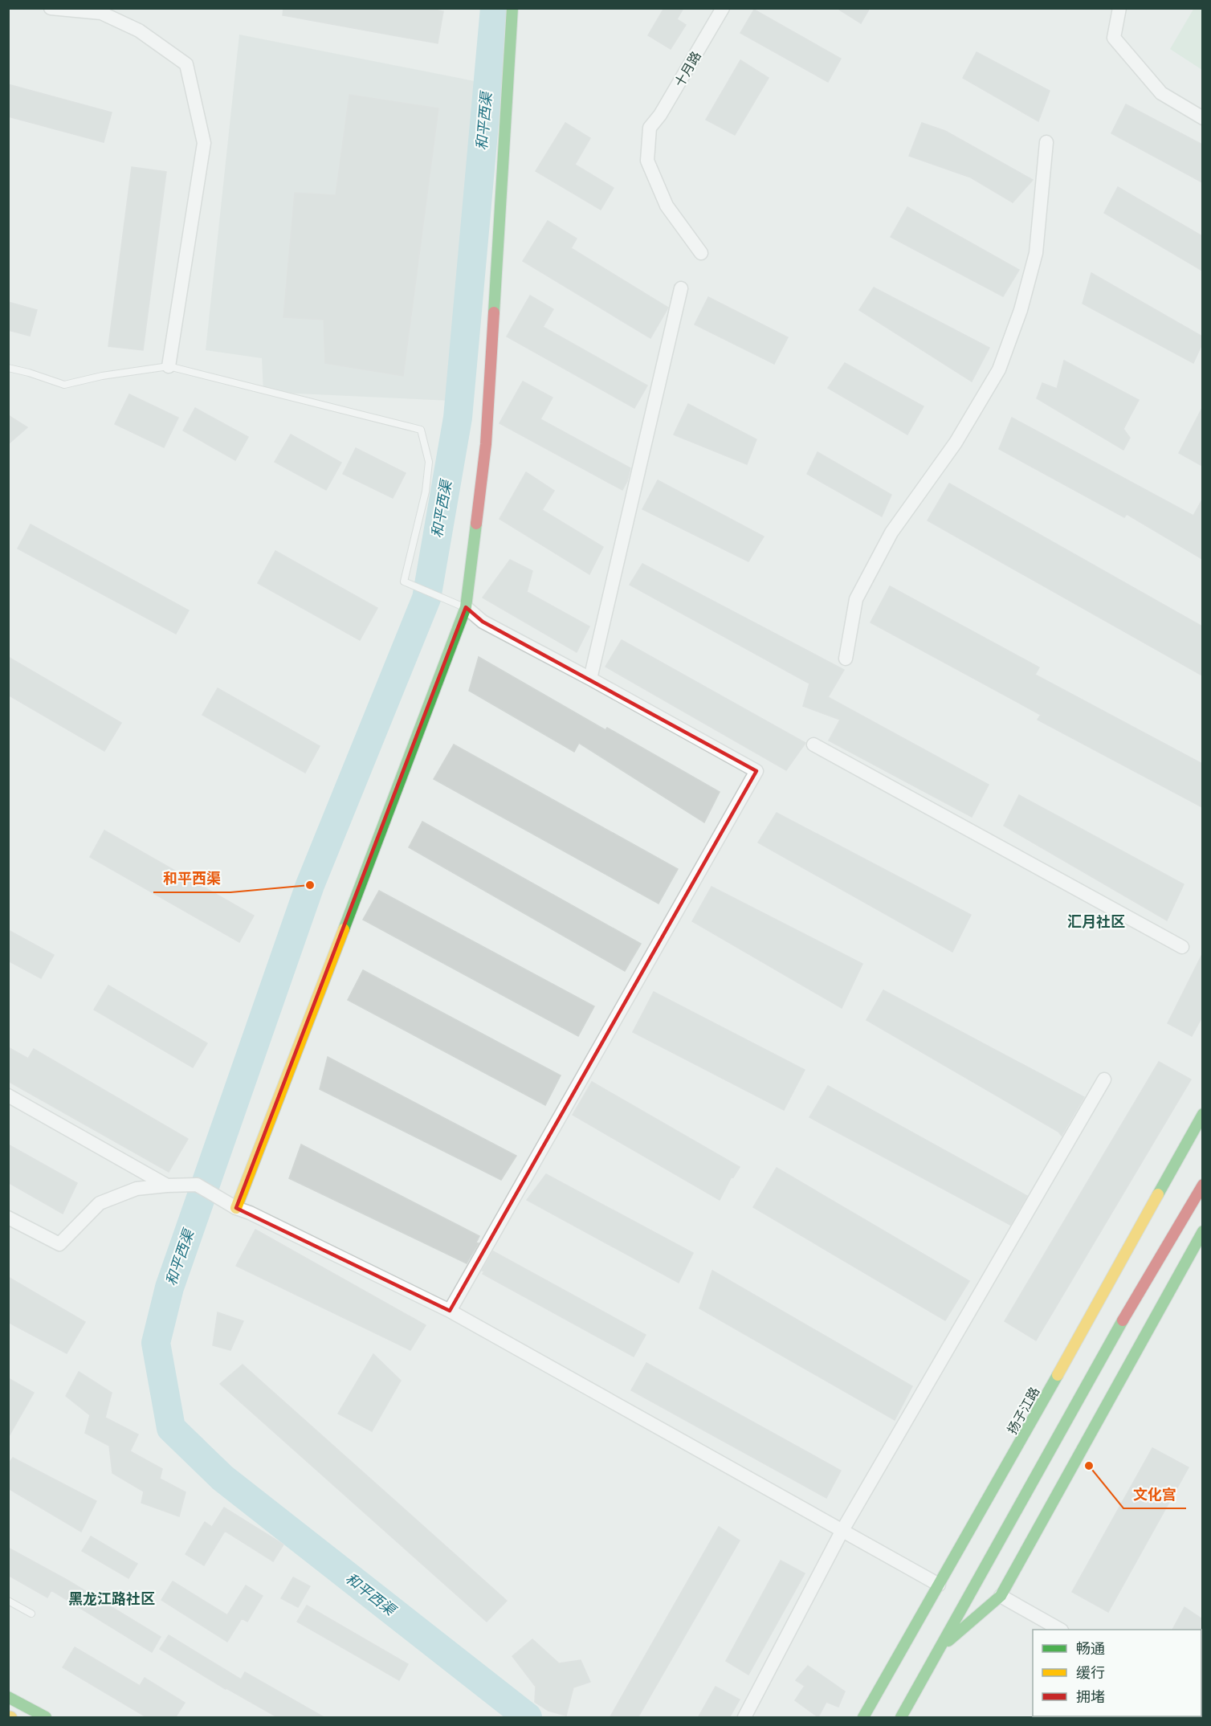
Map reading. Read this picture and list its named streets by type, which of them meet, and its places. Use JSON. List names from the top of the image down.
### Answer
{
  "streets": {
    "main road": ["扬子江路"],
    "street": ["十月路"]
  },
  "districts": ["汇月社区", "黑龙江路社区"],
  "water": ["和平西渠"],
  "places": ["和平西渠", "文化宫"],
  "legend": ["畅通", "缓行", "拥堵"]
}
